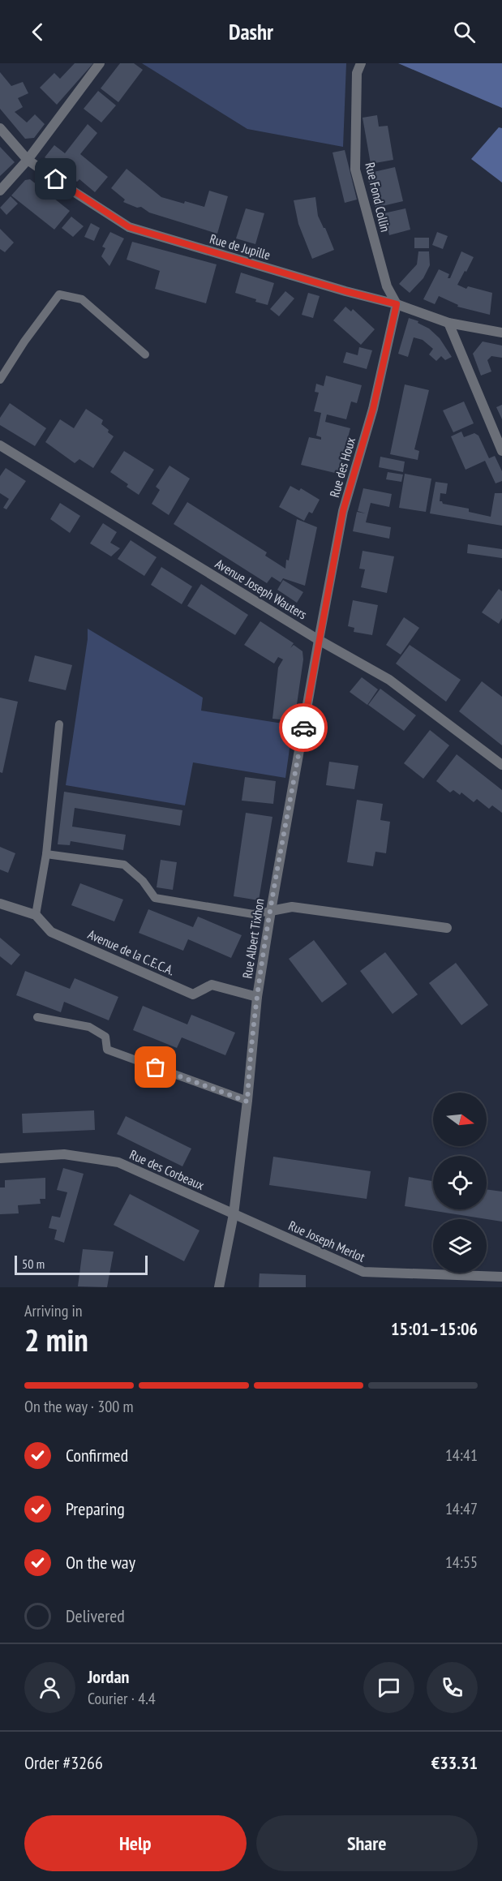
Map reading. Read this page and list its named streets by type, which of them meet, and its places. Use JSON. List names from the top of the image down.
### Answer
{
  "streets": {
    "street": [
      "Rue Fond Collin",
      "Rue de Jupille",
      "Rue des Houx",
      "Avenue Joseph Wauters",
      "Rue Albert Tixhon",
      "Avenue de la C.E.C.A.",
      "Rue des Corbeaux",
      "Rue Joseph Merlot"
    ]
  },
  "crossings": [
    ["Rue Fond Collin", "Rue de Jupille"],
    ["Rue Fond Collin", "Rue des Houx"],
    ["Rue de Jupille", "Rue des Houx"],
    ["Rue des Houx", "Avenue Joseph Wauters"],
    ["Rue des Houx", "Rue Albert Tixhon"],
    ["Avenue Joseph Wauters", "Rue Albert Tixhon"],
    ["Rue Albert Tixhon", "Avenue de la C.E.C.A."],
    ["Rue Albert Tixhon", "Rue des Corbeaux"],
    ["Rue Albert Tixhon", "Rue Joseph Merlot"],
    ["Rue des Corbeaux", "Rue Joseph Merlot"]
  ],
  "scale_bar": "50 m",
  "north": "right",
  "page": {
    "header": "Dashr",
    "scale": "50 m",
    "heading": ["2 min", "Arriving in", "15:01–15:06"],
    "panel": [
      "Jordan",
      "Courier · 4.4",
      "Order #3266",
      "€33.31"
    ],
    "bar": "On the way · 300 m",
    "list": [
      ["Confirmed", "14:41"],
      ["Preparing", "14:47"],
      ["On the way", "14:55"],
      "Delivered"
    ],
    "buttons": ["Help", "Share"]
  }
}
